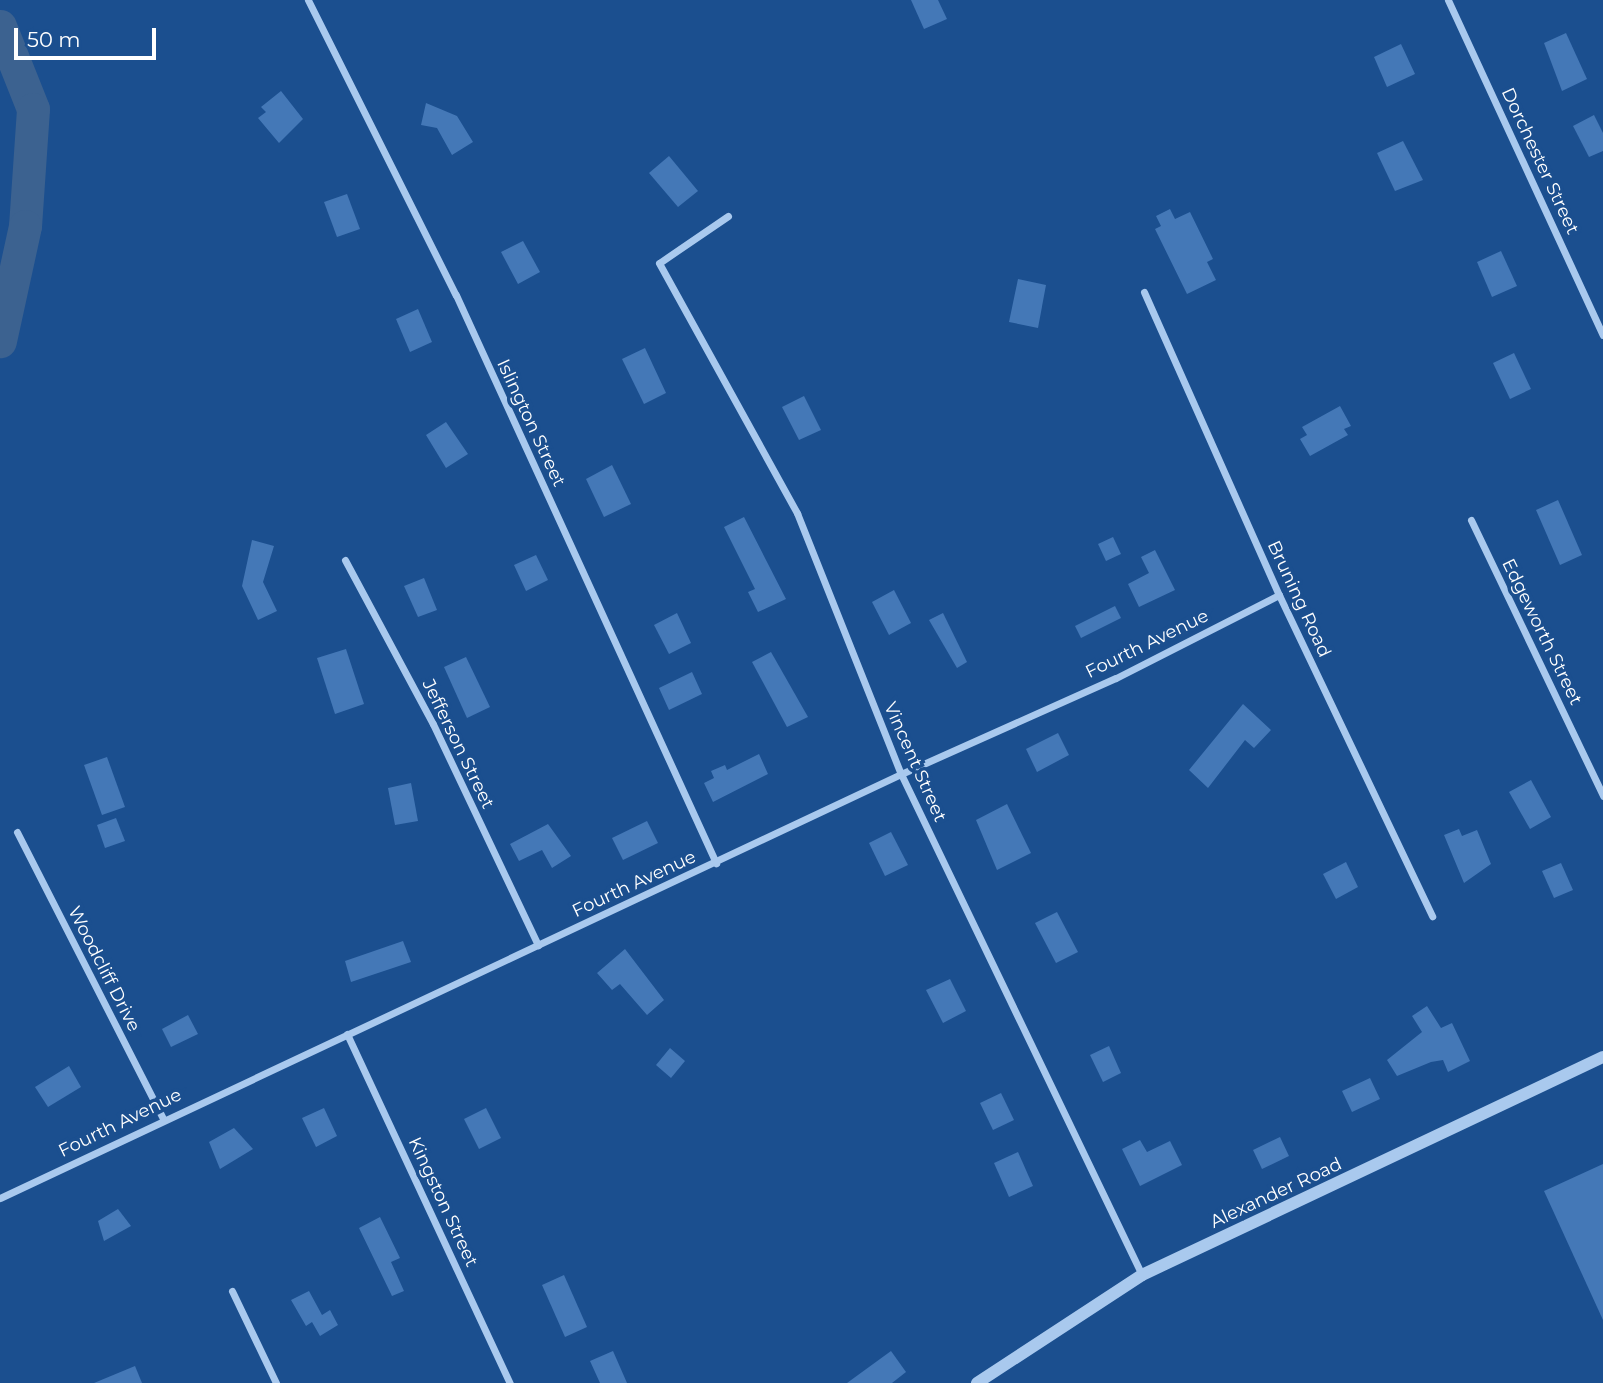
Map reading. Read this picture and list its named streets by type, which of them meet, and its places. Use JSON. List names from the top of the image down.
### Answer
{
  "streets": {
    "street": [
      "Dorchester Street",
      "Islington Street",
      "Bruning Road",
      "Edgeworth Street",
      "Fourth Avenue",
      "Jefferson Street",
      "Vincent Street",
      "Woodcliff Drive",
      "Alexander Road",
      "Kingston Street"
    ]
  },
  "crossings": [
    ["Islington Street", "Fourth Avenue"],
    ["Bruning Road", "Fourth Avenue"],
    ["Fourth Avenue", "Jefferson Street"],
    ["Fourth Avenue", "Vincent Street"],
    ["Fourth Avenue", "Woodcliff Drive"],
    ["Fourth Avenue", "Kingston Street"],
    ["Vincent Street", "Alexander Road"]
  ],
  "scale_bar": "50 m"
}
